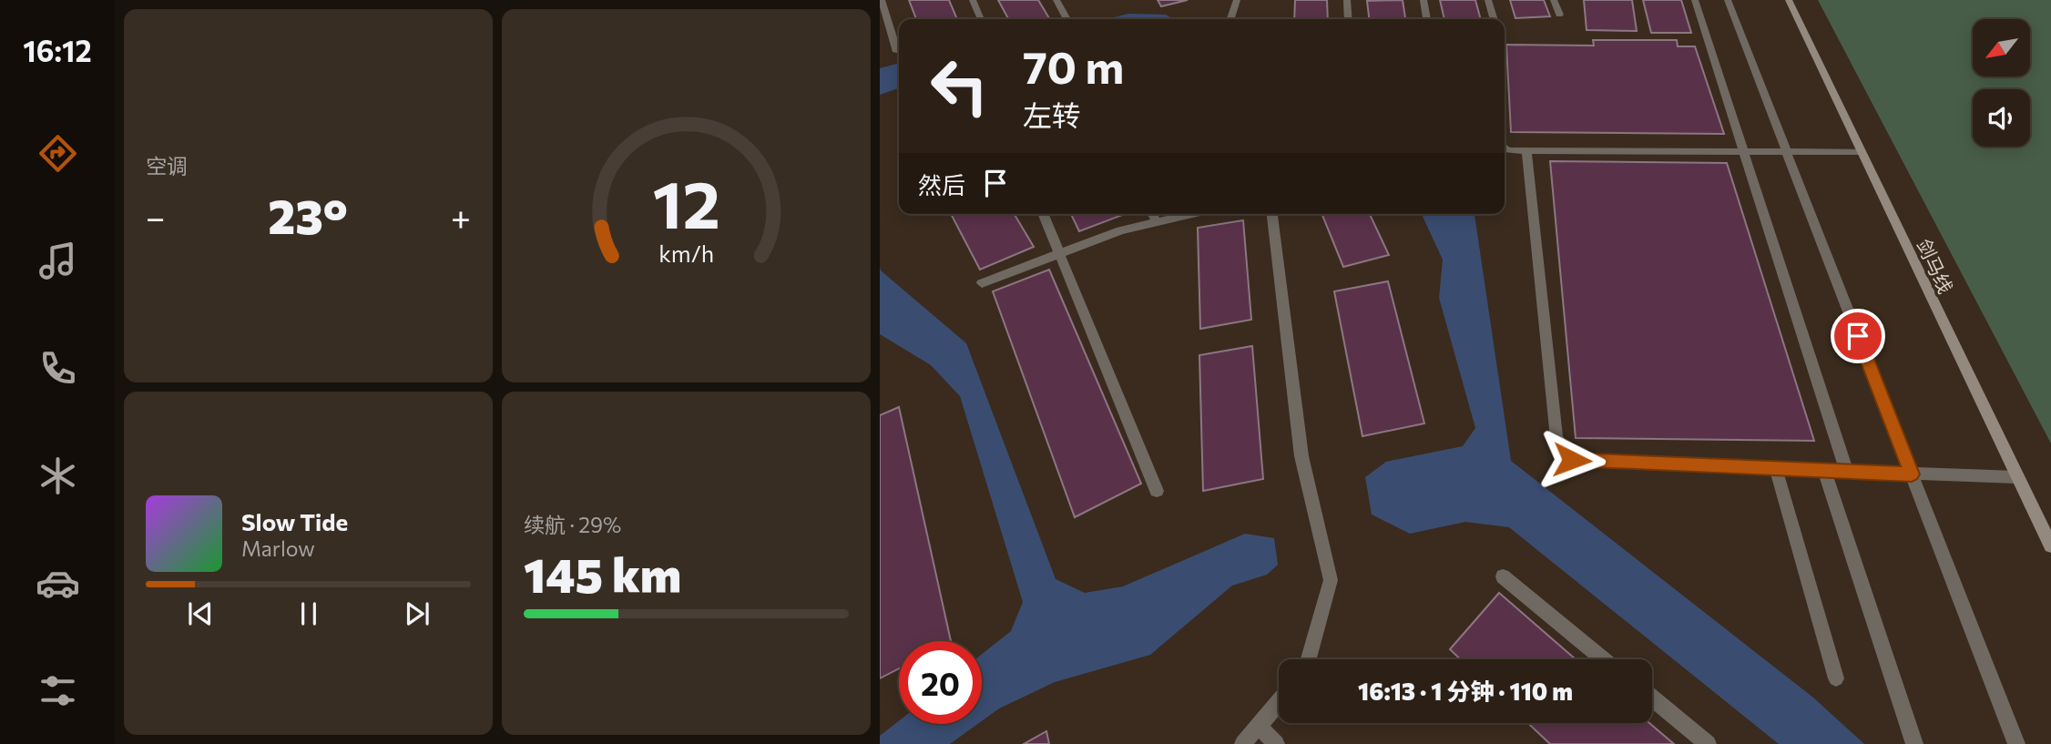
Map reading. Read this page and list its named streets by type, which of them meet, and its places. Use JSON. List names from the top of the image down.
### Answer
{
  "streets": {
    "main road": ["剑马线"]
  },
  "north": "bottom left",
  "page": {
    "tabs": "16:12",
    "tile": [
      "空调",
      ["续航 · 29%", "145 km"]
    ],
    "turn": ["70 m", "左转"],
    "then": "然后",
    "heat": ["−", "23°", "+"],
    "song": ["Slow Tide", "Marlow"],
    "limit": "20",
    "trip": "16:13 · 1 分钟 · 110 m",
    "gauge": ["12", "km/h"]
  }
}
